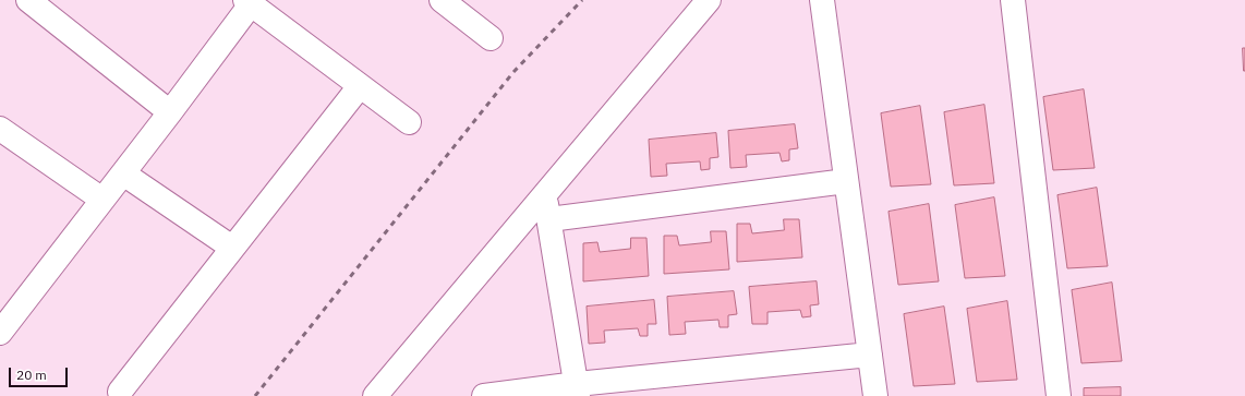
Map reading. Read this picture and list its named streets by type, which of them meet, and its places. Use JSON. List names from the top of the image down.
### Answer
{
  "scale_bar": "20 m"
}
